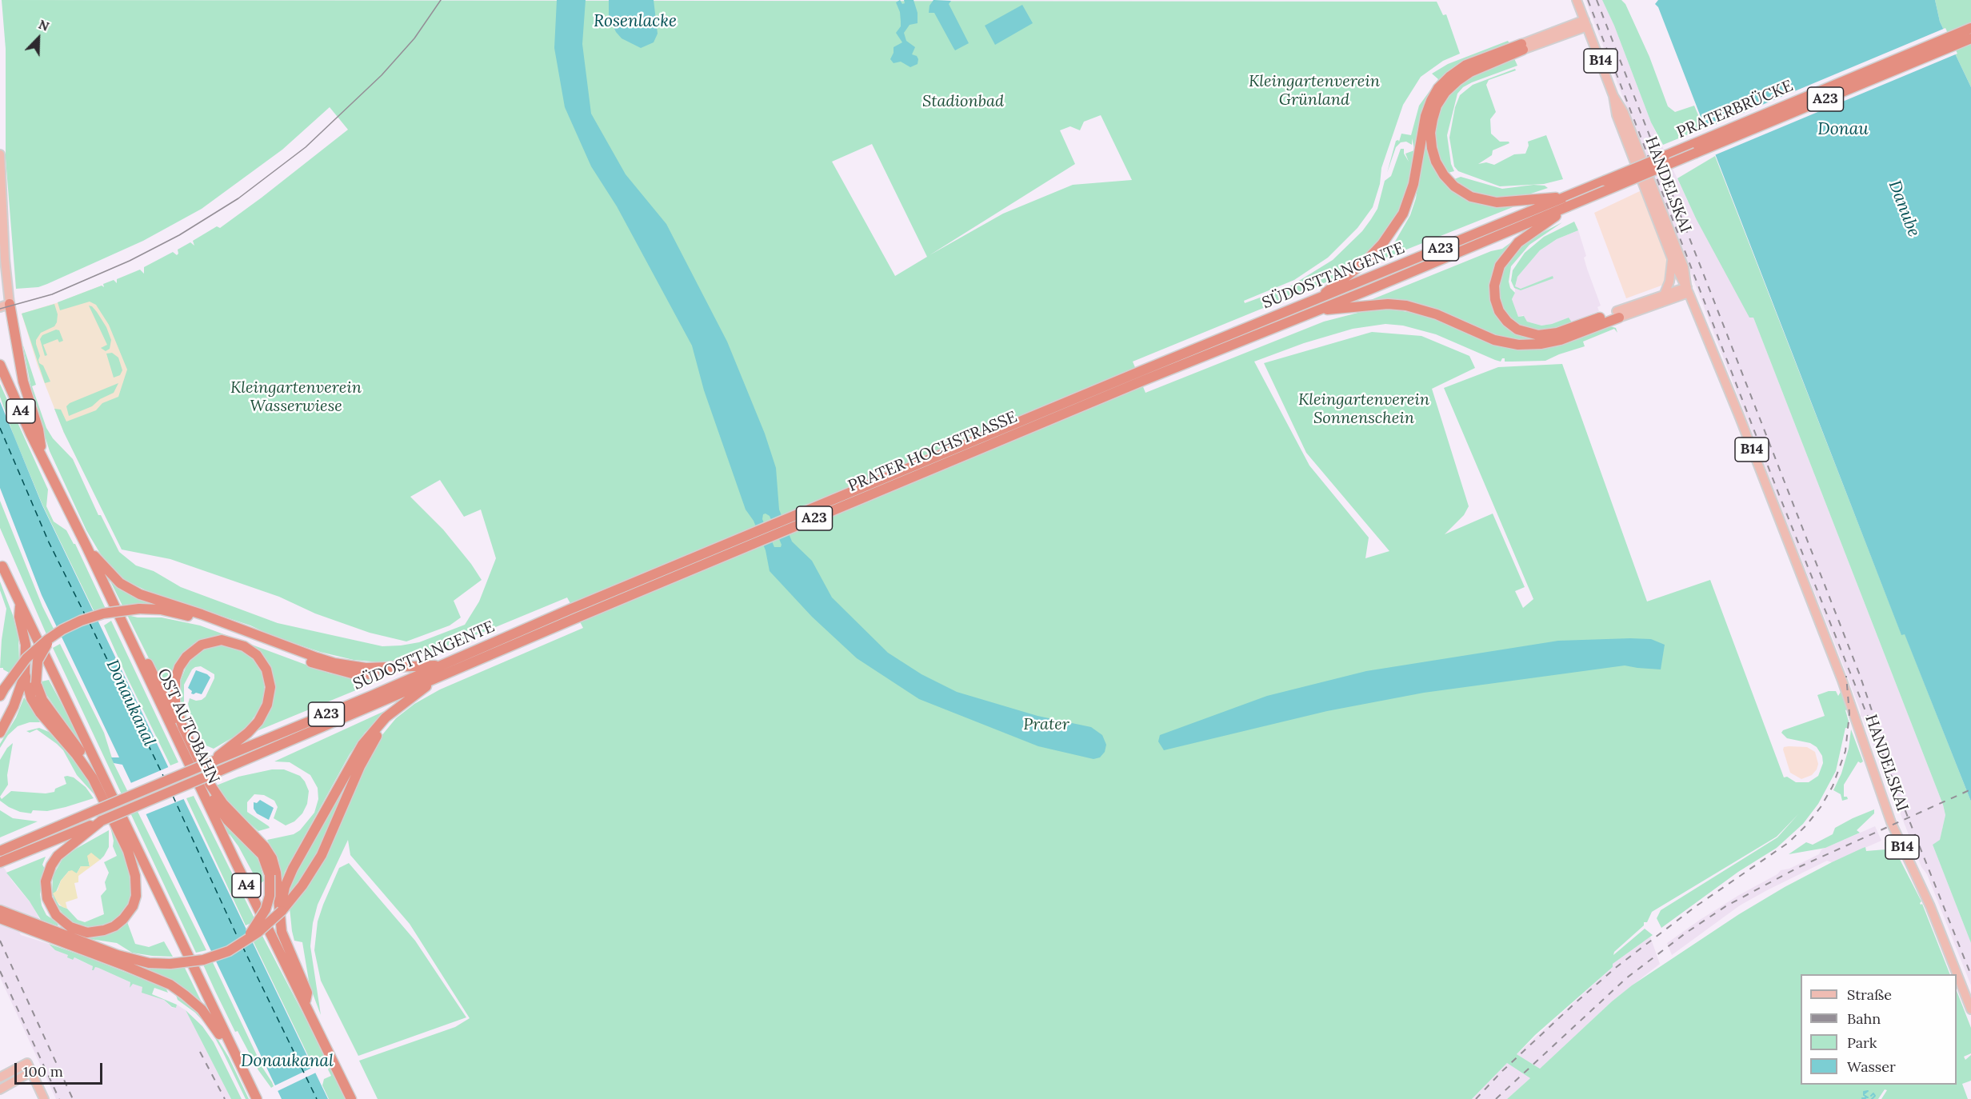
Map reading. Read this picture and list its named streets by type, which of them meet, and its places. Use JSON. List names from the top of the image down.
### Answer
{
  "streets": {
    "highway": [
      "A23",
      "PRATERBRÜCKE",
      "SÜDOSTTANGENTE",
      "A4",
      "PRATER HOCHSTRASSE",
      "OST AUTOBAHN"
    ],
    "main road": ["B14", "HANDELSKAI"]
  },
  "crossings": [
    ["A23", "SÜDOSTTANGENTE"],
    ["PRATERBRÜCKE", "SÜDOSTTANGENTE"],
    ["SÜDOSTTANGENTE", "PRATER HOCHSTRASSE"]
  ],
  "water": [
    "Rosenlacke",
    "Donau",
    "Danube",
    "Donaukanal"
  ],
  "parks": [
    "Kleingartenverein Grünland",
    "Stadionbad",
    "Kleingartenverein Wasserwiese",
    "Kleingartenverein Sonnenschein",
    "Prater"
  ],
  "legend": [
    "Straße",
    "Bahn",
    "Park",
    "Wasser"
  ],
  "scale_bar": "100 m",
  "north": "top right"
}
